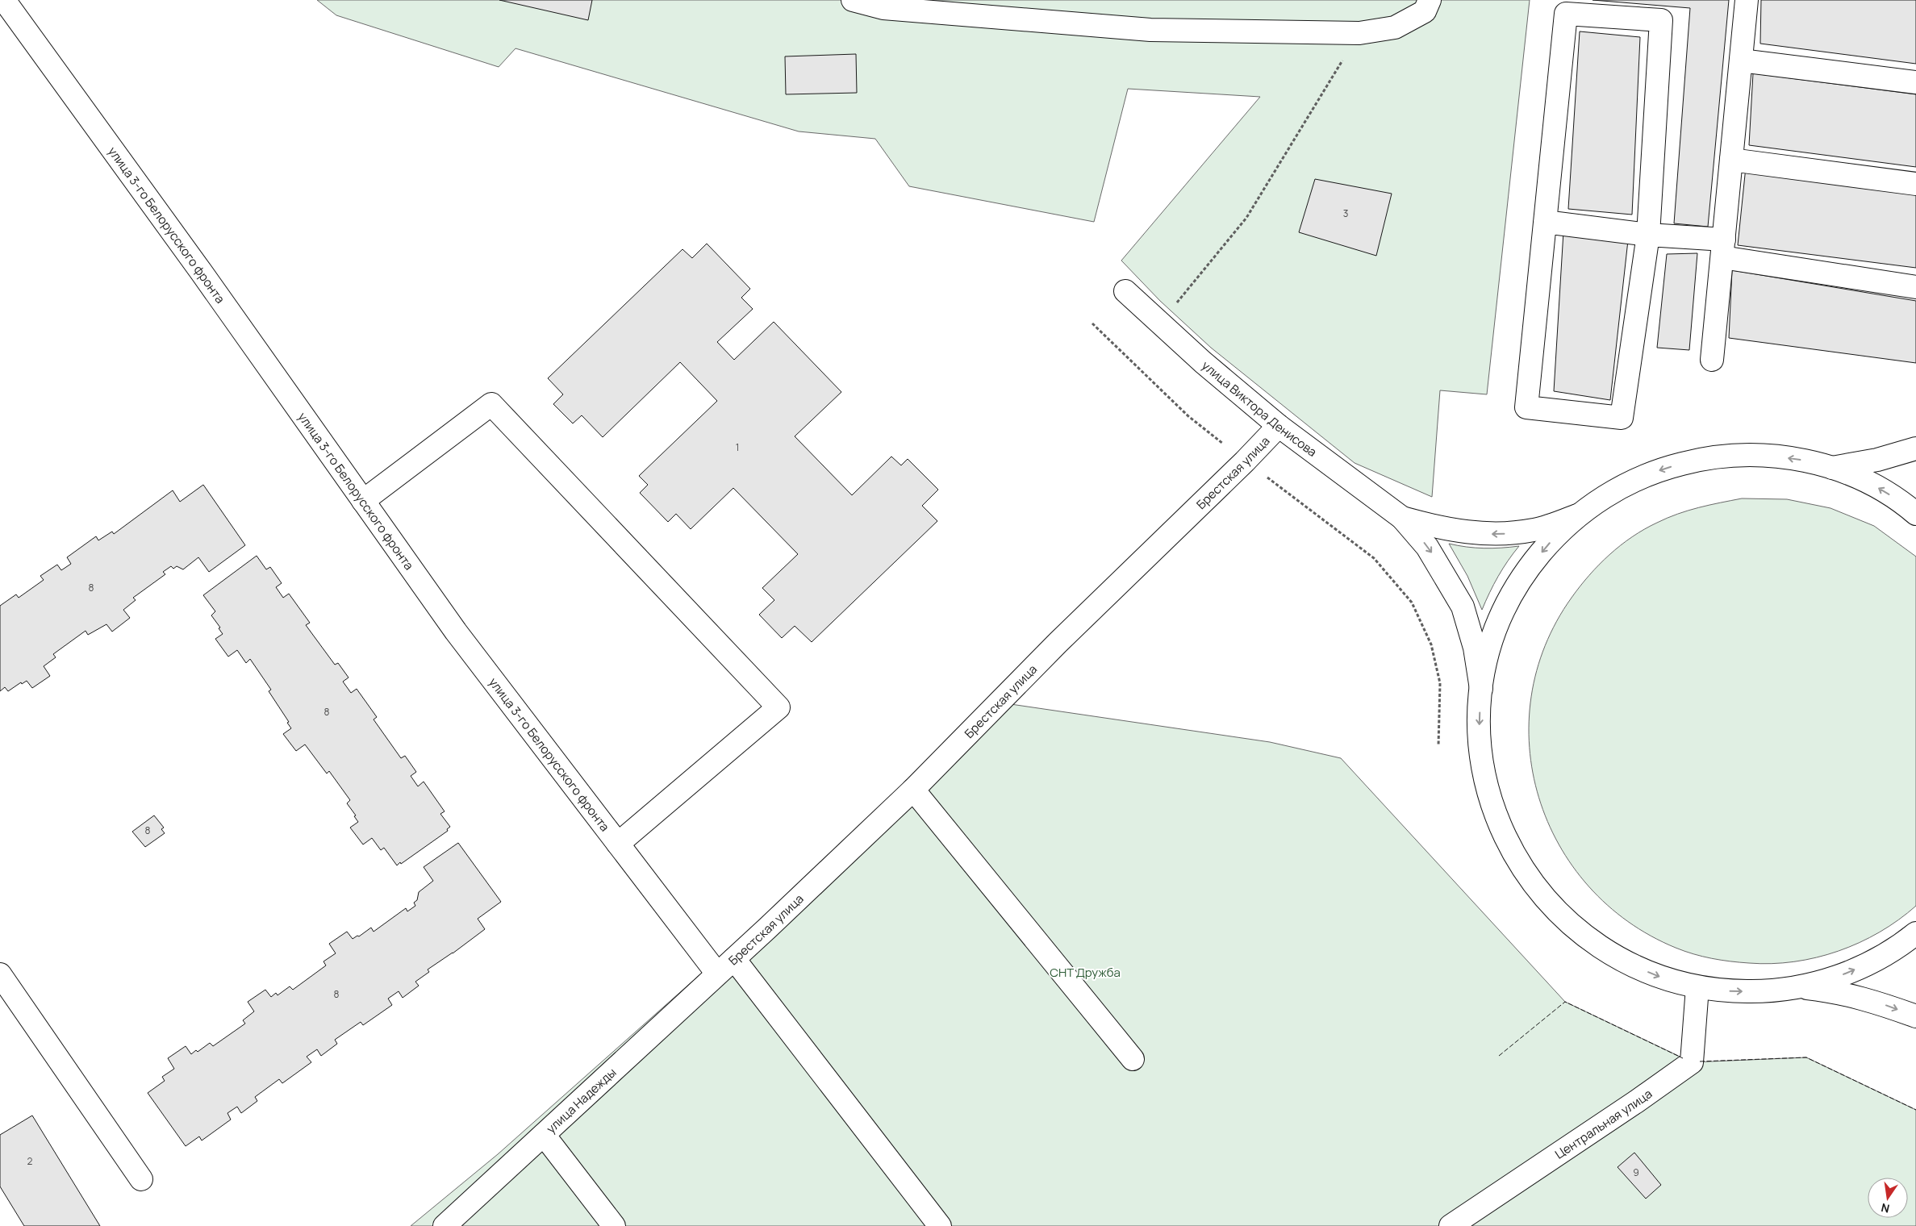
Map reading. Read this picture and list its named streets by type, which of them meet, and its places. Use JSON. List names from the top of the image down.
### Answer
{
  "streets": {
    "street": [
      "улица 3-го Белорусского фронта",
      "улица Виктора Денисова",
      "Брестская улица",
      "улица Надежды",
      "Центральная улица"
    ]
  },
  "crossings": [
    ["улица 3-го Белорусского фронта", "Брестская улица"],
    ["улица 3-го Белорусского фронта", "улица Надежды"],
    ["улица Виктора Денисова", "Брестская улица"],
    ["Брестская улица", "улица Надежды"]
  ],
  "parks": ["СНТ Дружба"],
  "house_numbers": [
    "3",
    "1",
    "8",
    "8",
    "8",
    "8",
    "2",
    "9"
  ],
  "north": "bottom"
}
